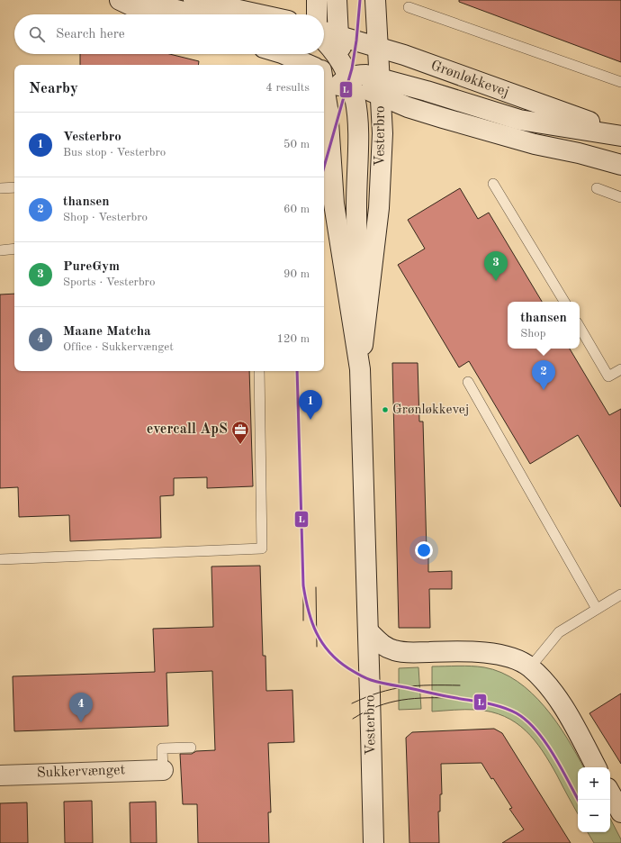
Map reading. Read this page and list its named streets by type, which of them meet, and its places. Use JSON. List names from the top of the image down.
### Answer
{
  "streets": {
    "main road": ["Grønløkkevej", "Vesterbro", "Sukkervænget"]
  },
  "crossings": [
    ["Grønløkkevej", "Vesterbro"]
  ],
  "places": {
    "other": ["Grønløkkevej"],
    "office": ["evercall ApS"]
  },
  "lines": ["transit line L"],
  "page": {
    "search": "Search here",
    "heading": ["Nearby", "4 results"],
    "list": [
      {
        "mark": "1",
        "name": "Vesterbro",
        "note": "Bus stop · Vesterbro",
        "value": "50 m"
      },
      {
        "mark": "2",
        "name": "thansen",
        "note": "Shop · Vesterbro",
        "value": "60 m"
      },
      {
        "mark": "3",
        "name": "PureGym",
        "note": "Sports · Vesterbro",
        "value": "90 m"
      },
      {
        "mark": "4",
        "name": "Maane Matcha",
        "note": "Office · Sukkervænget",
        "value": "120 m"
      }
    ],
    "pins": [
      "3",
      "2",
      "1",
      "4"
    ],
    "popup": ["thansen", "Shop"],
    "map_buttons": ["+", "−"]
  }
}
